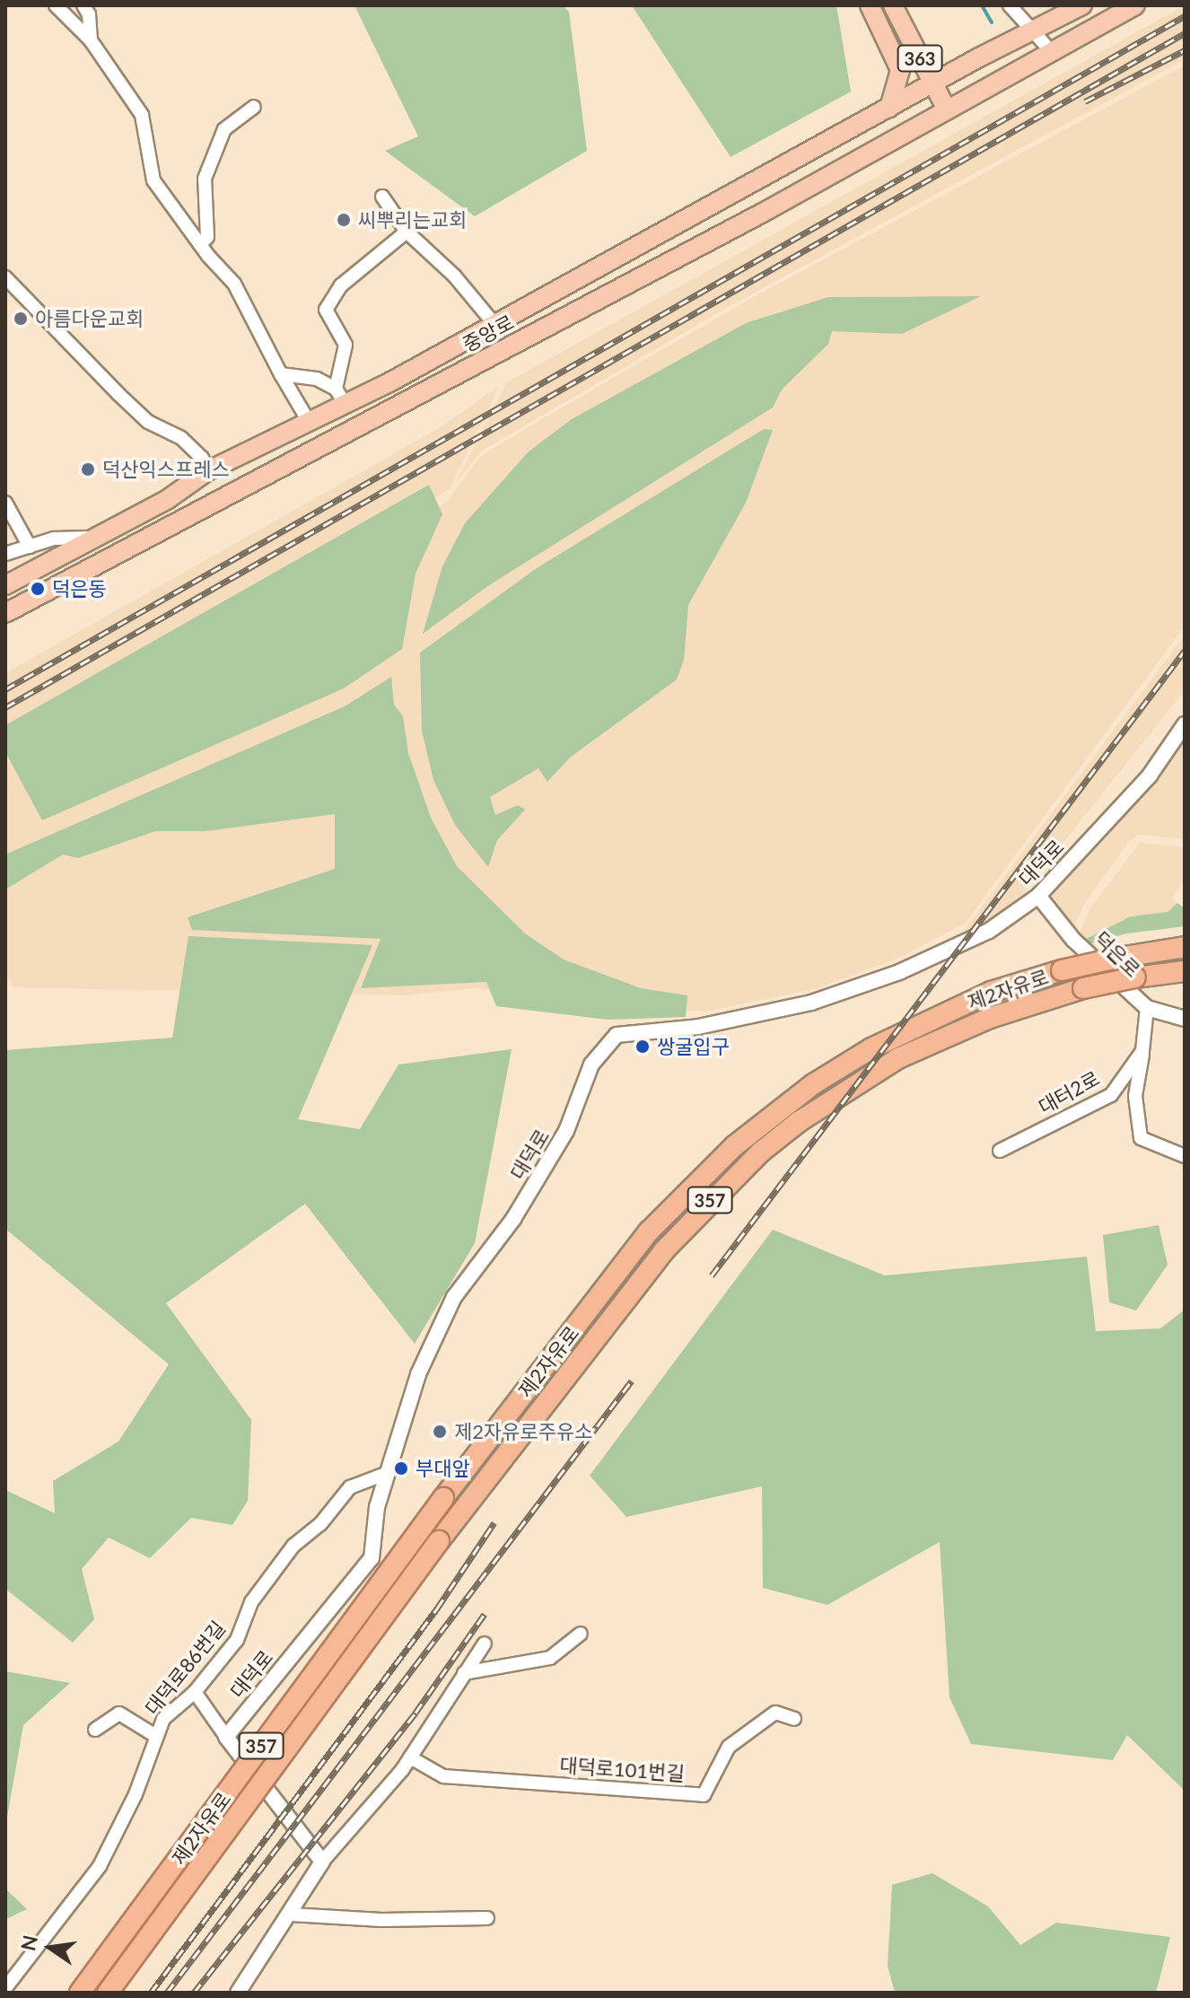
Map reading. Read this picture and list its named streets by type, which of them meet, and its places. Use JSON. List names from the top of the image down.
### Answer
{
  "streets": {
    "highway": ["제2자유로", "357"],
    "main road": ["363", "중앙로"],
    "street": [
      "대덕로",
      "덕은로",
      "대터2로",
      "대덕로86번길",
      "대덕로101번길"
    ]
  },
  "crossings": [
    ["363", "중앙로"],
    ["대덕로", "덕은로"],
    ["대덕로", "대덕로86번길"],
    ["덕은로", "대터2로"]
  ],
  "places": [
    "씨뿌리는교회",
    "아름다운교회",
    "덕산익스프레스",
    "덕은동",
    "쌍굴입구",
    "제2자유로주유소",
    "부대앞"
  ],
  "north": "left"
}
